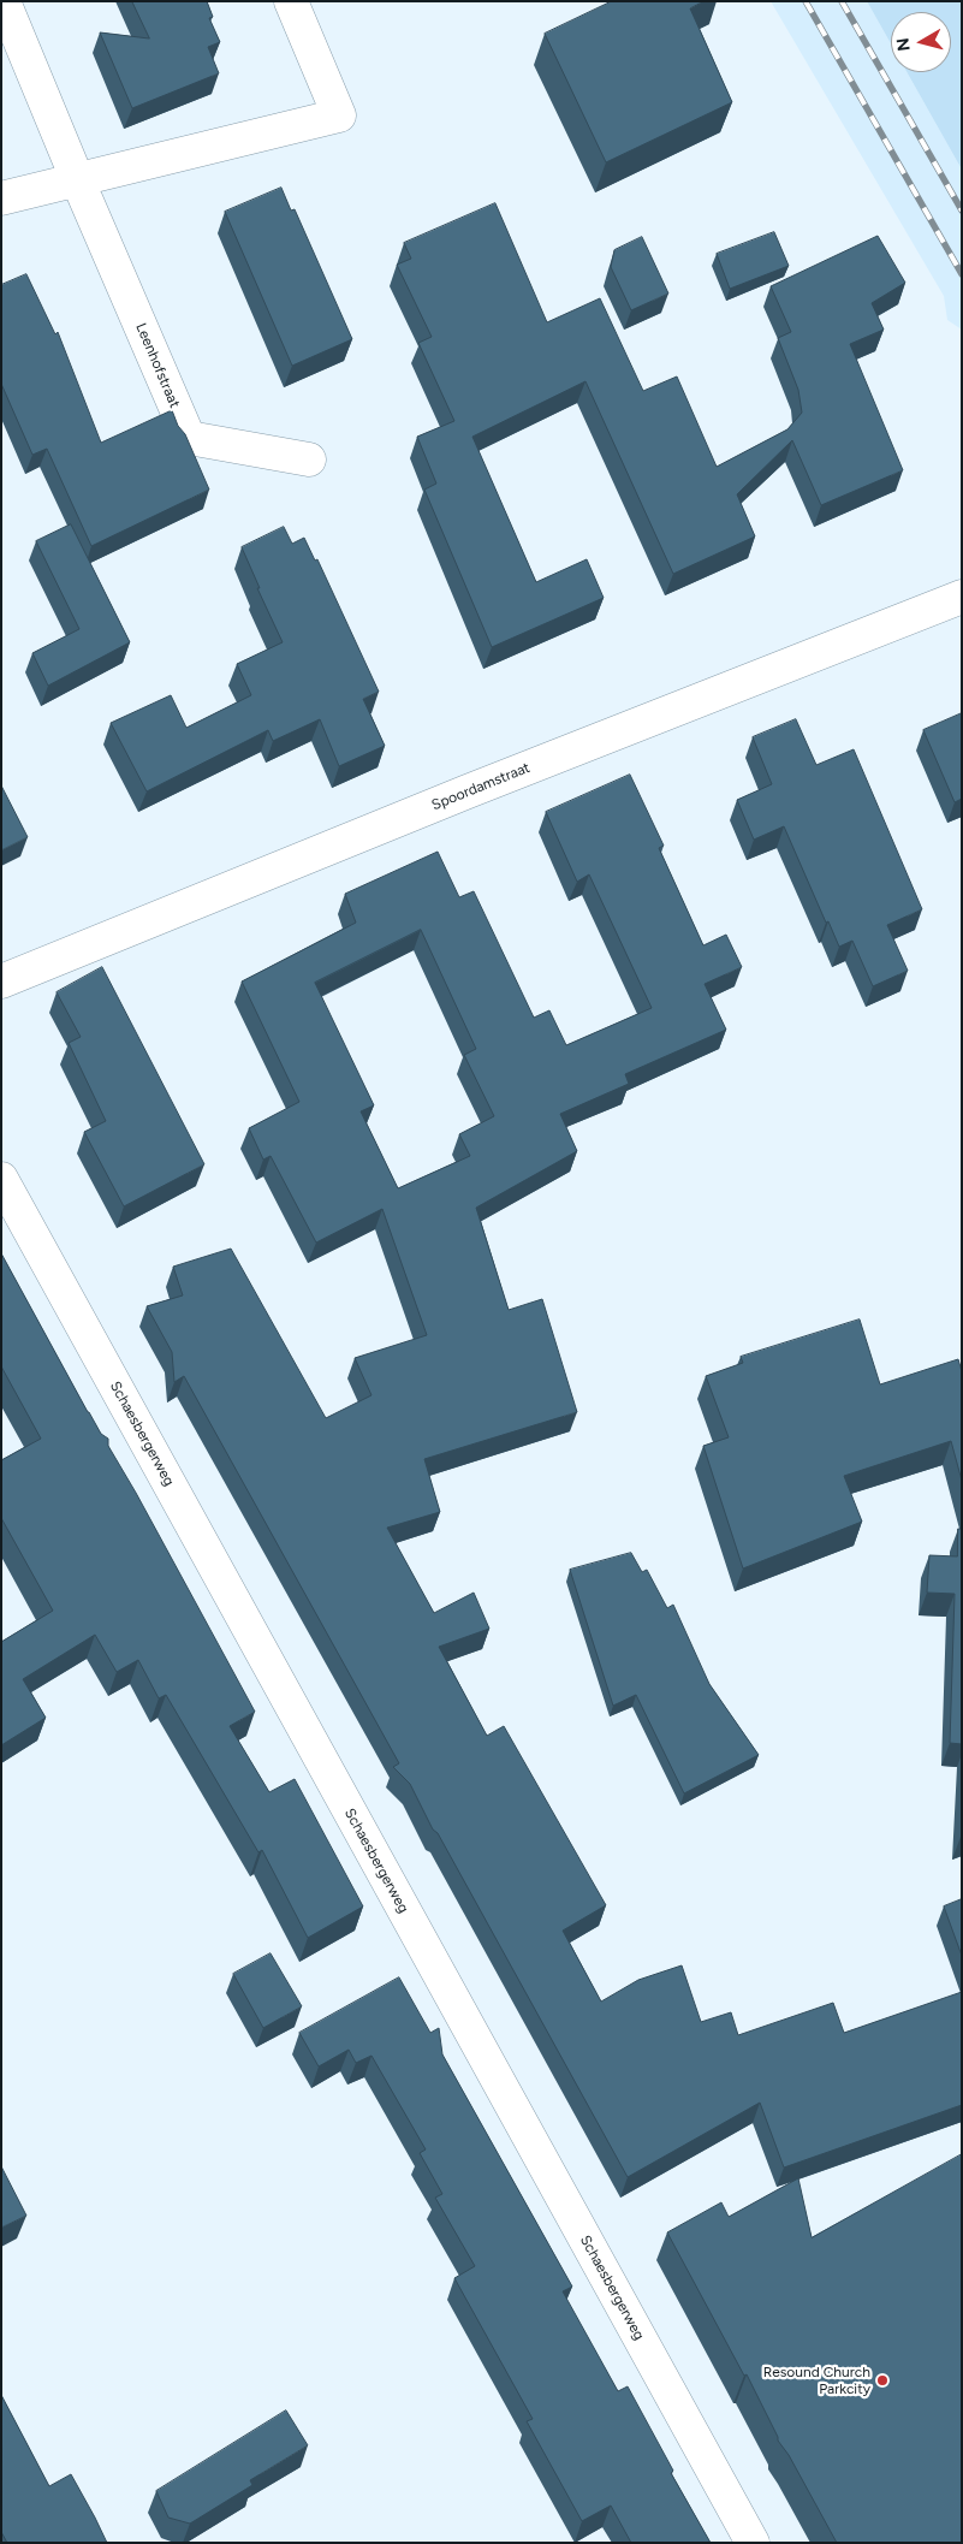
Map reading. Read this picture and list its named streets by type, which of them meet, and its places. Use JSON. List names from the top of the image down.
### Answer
{
  "streets": {
    "street": ["Leenhofstraat", "Spoordamstraat", "Schaesbergerweg"]
  },
  "places": ["Resound Church Parkcity"],
  "north": "left"
}
